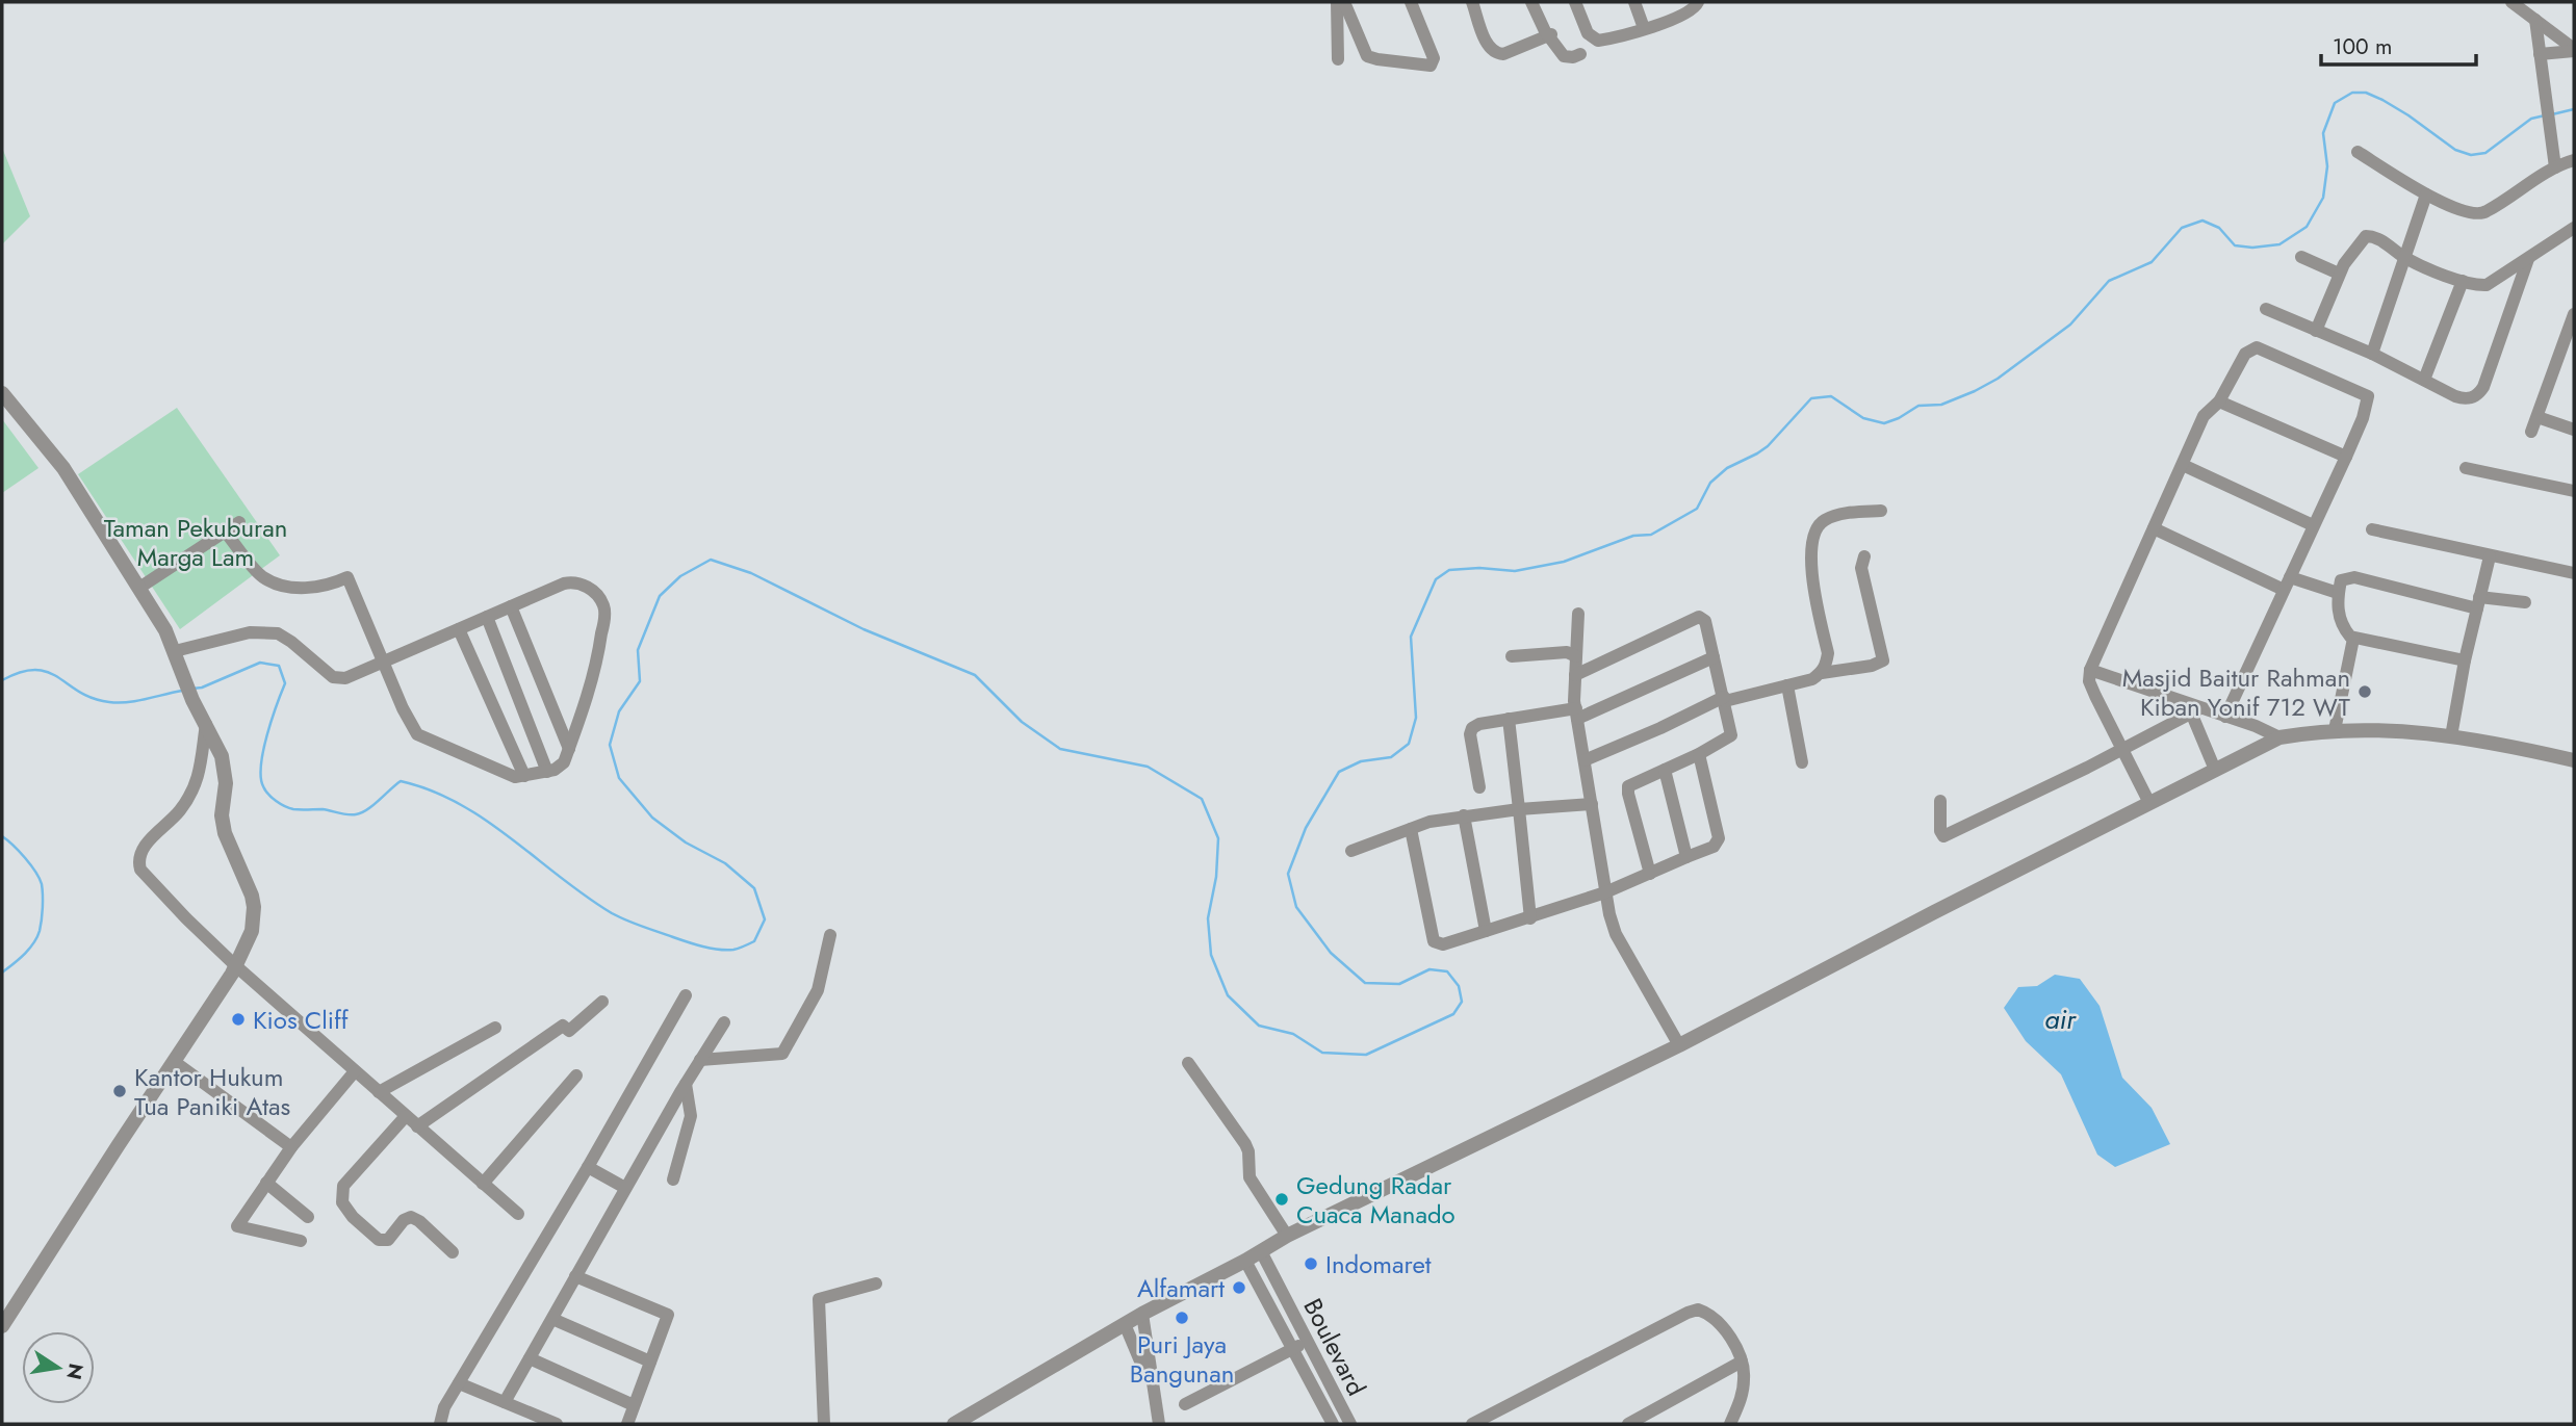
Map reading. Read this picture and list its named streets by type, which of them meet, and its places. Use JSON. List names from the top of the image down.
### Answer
{
  "streets": {
    "street": ["Boulevard"]
  },
  "water": ["air"],
  "parks": ["Taman Pekuburan Marga Lam"],
  "places": [
    "Masjid Baitur Rahman Kiban Yonif 712 WT",
    "Kios Cliff",
    "Kantor Hukum Tua Paniki Atas",
    "Gedung Radar Cuaca Manado",
    "Indomaret",
    "Alfamart",
    "Puri Jaya Bangunan"
  ],
  "scale_bar": "100 m",
  "north": "right"
}
